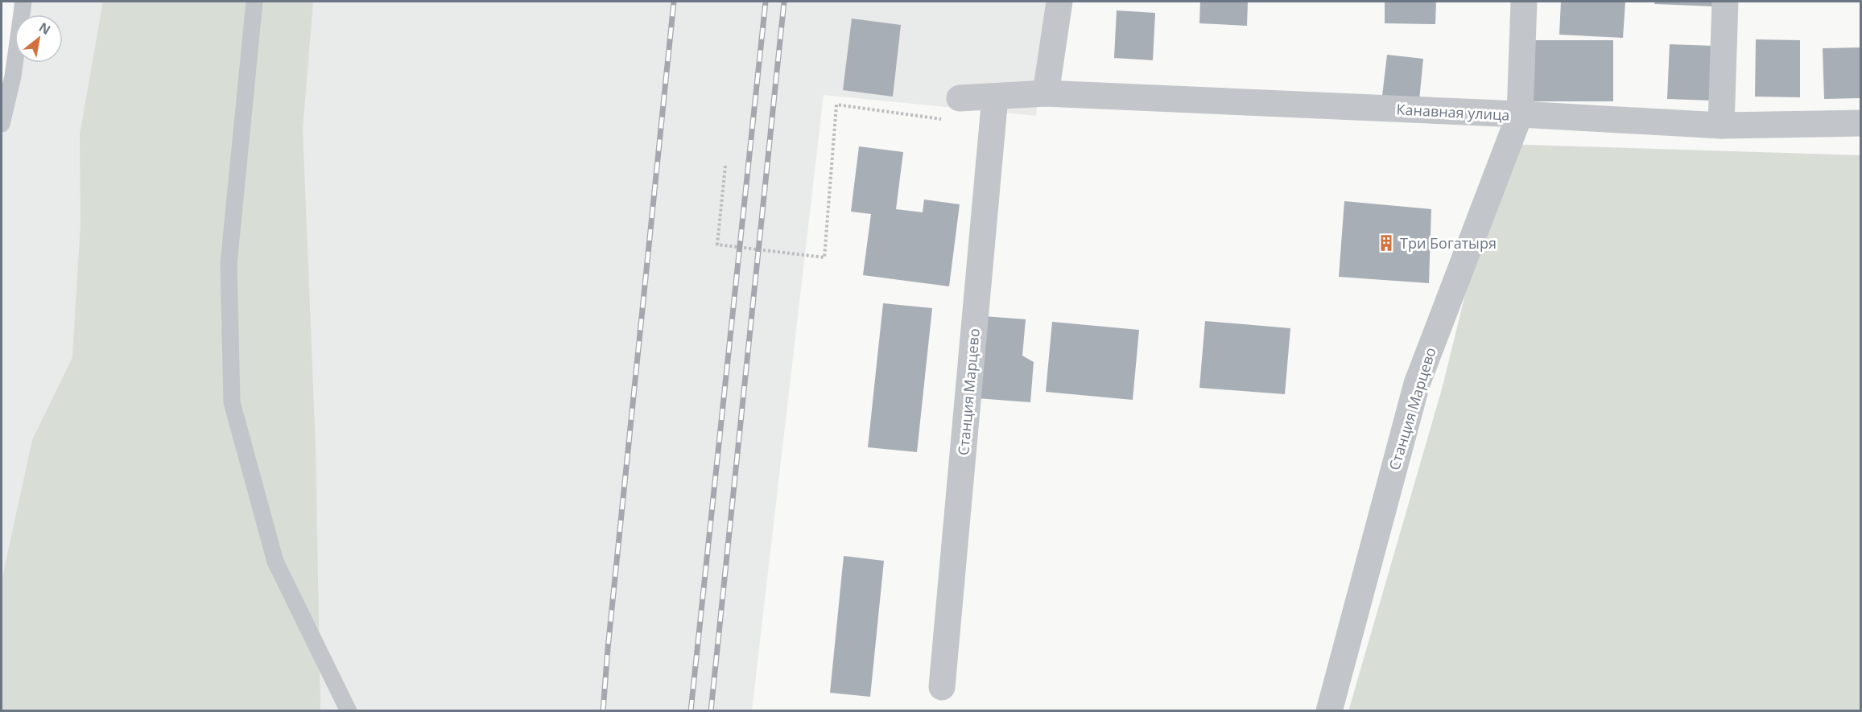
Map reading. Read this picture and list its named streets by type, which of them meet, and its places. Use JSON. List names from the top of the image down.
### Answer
{
  "streets": {
    "street": ["Канавная улица", "Станция Марцево"]
  },
  "crossings": [
    ["Канавная улица", "Станция Марцево"]
  ],
  "places": {
    "building": ["Три Богатыря"]
  },
  "north": "top right"
}
